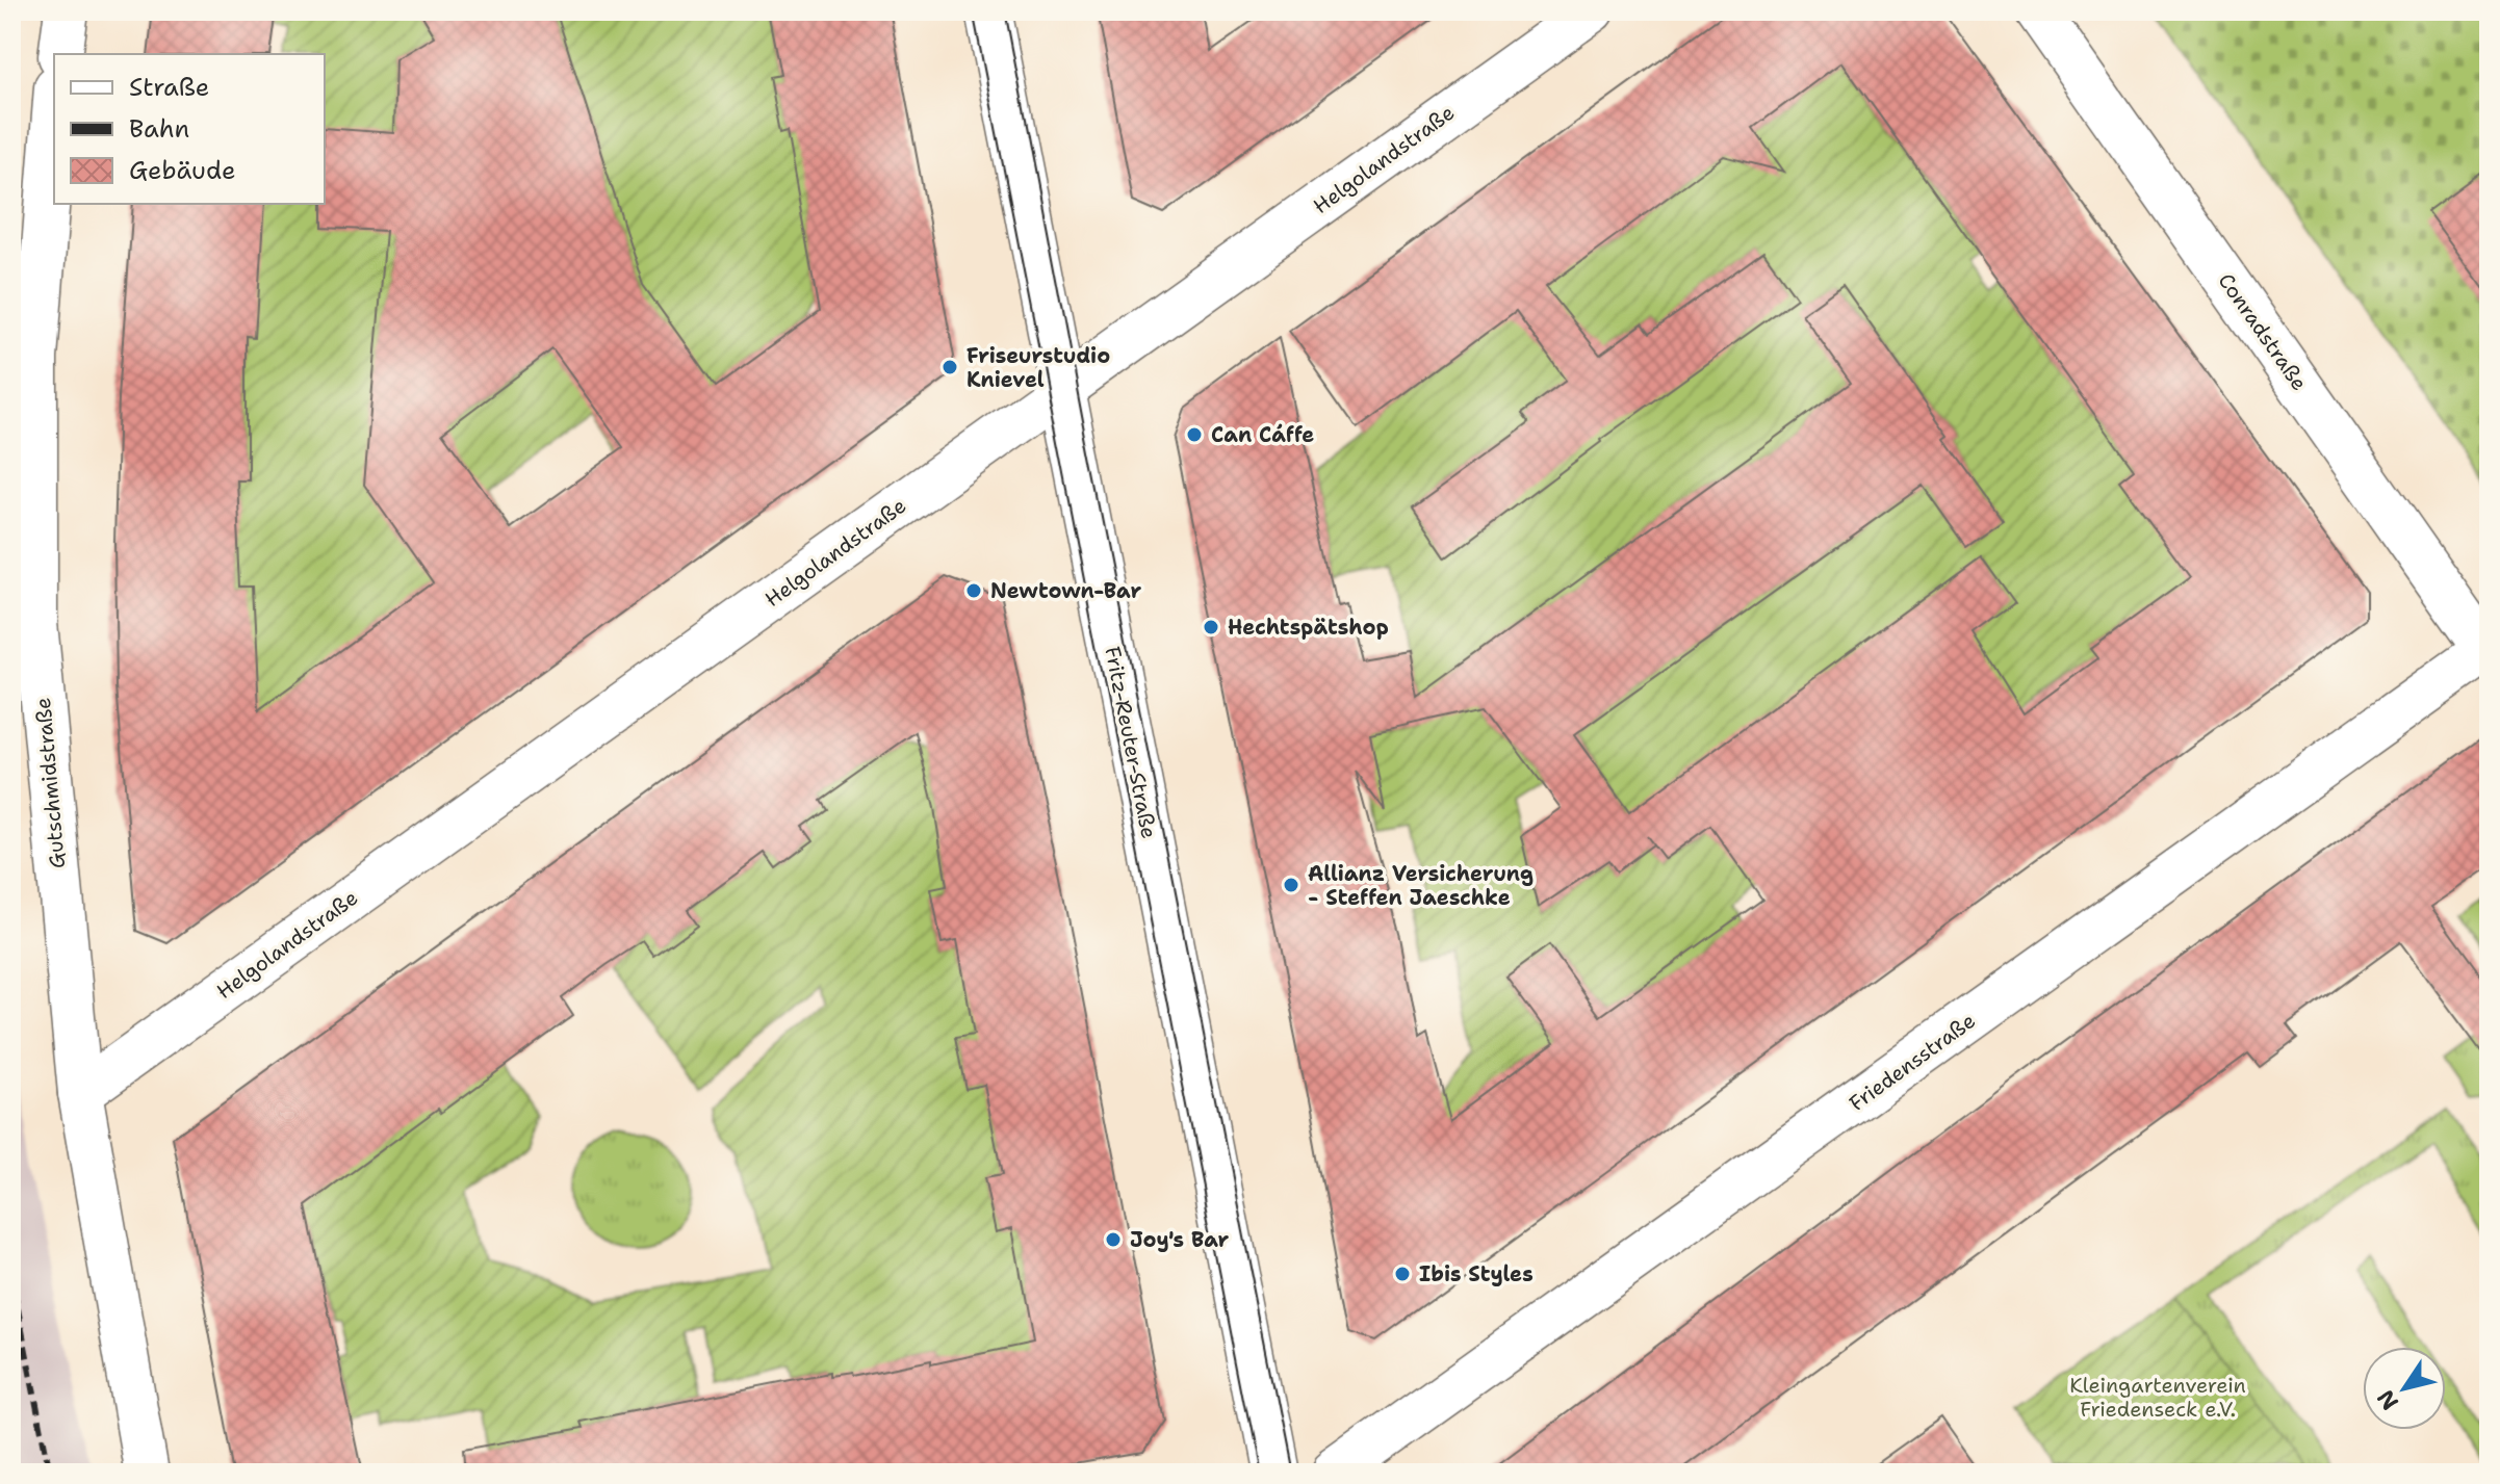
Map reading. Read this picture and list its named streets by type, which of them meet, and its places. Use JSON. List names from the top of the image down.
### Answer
{
  "streets": {
    "main road": ["Fritz-Reuter-Straße"],
    "street": [
      "Helgolandstraße",
      "Conradstraße",
      "Gutschmidstraße",
      "Friedensstraße"
    ]
  },
  "crossings": [
    ["Helgolandstraße", "Fritz-Reuter-Straße"],
    ["Helgolandstraße", "Gutschmidstraße"],
    ["Conradstraße", "Friedensstraße"]
  ],
  "parks": ["Kleingartenverein Friedenseck e.V."],
  "places": [
    "Friseurstudio Knievel",
    "Can Cáffe",
    "Newtown-Bar",
    "Hechtspätshop",
    "Allianz Versicherung - Steffen Jaeschke",
    "Joy's Bar",
    "Ibis Styles"
  ],
  "legend": ["Straße", "Bahn", "Gebäude"],
  "north": "bottom left"
}
